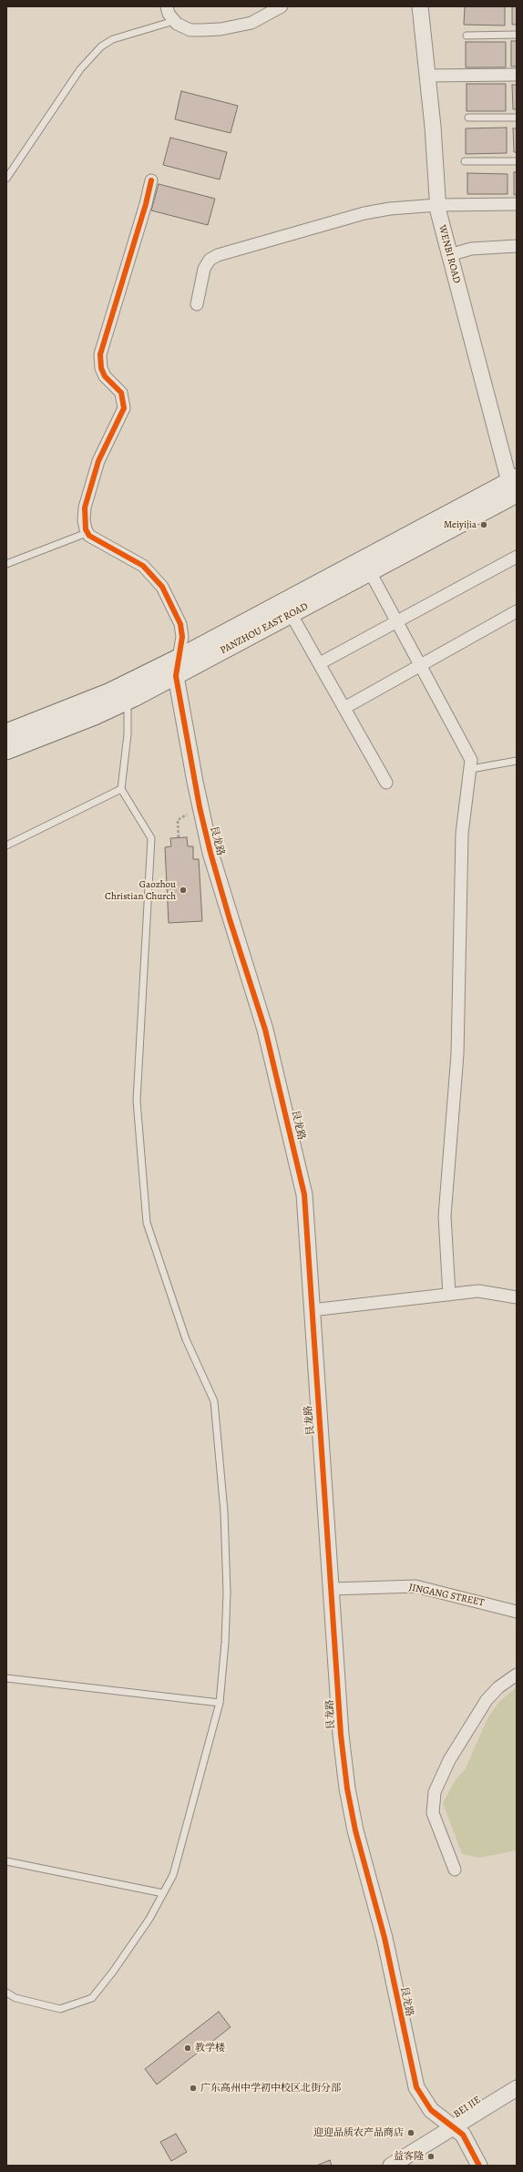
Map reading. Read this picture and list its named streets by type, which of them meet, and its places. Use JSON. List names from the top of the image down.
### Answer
{
  "streets": {
    "main road": ["PANZHOU EAST ROAD"],
    "street": [
      "WENBI ROAD",
      "艮龙路",
      "JINGANG STREET",
      "BEI JIE"
    ]
  },
  "crossings": [
    ["WENBI ROAD", "PANZHOU EAST ROAD"],
    ["PANZHOU EAST ROAD", "艮龙路"],
    ["艮龙路", "JINGANG STREET"],
    ["艮龙路", "BEI JIE"]
  ],
  "places": [
    "Meiyijia",
    "Gaozhou Christian Church",
    "教学楼",
    "广东高州中学初中校区北街分部",
    "迎迎品质农产品商店",
    "益客隆"
  ]
}
